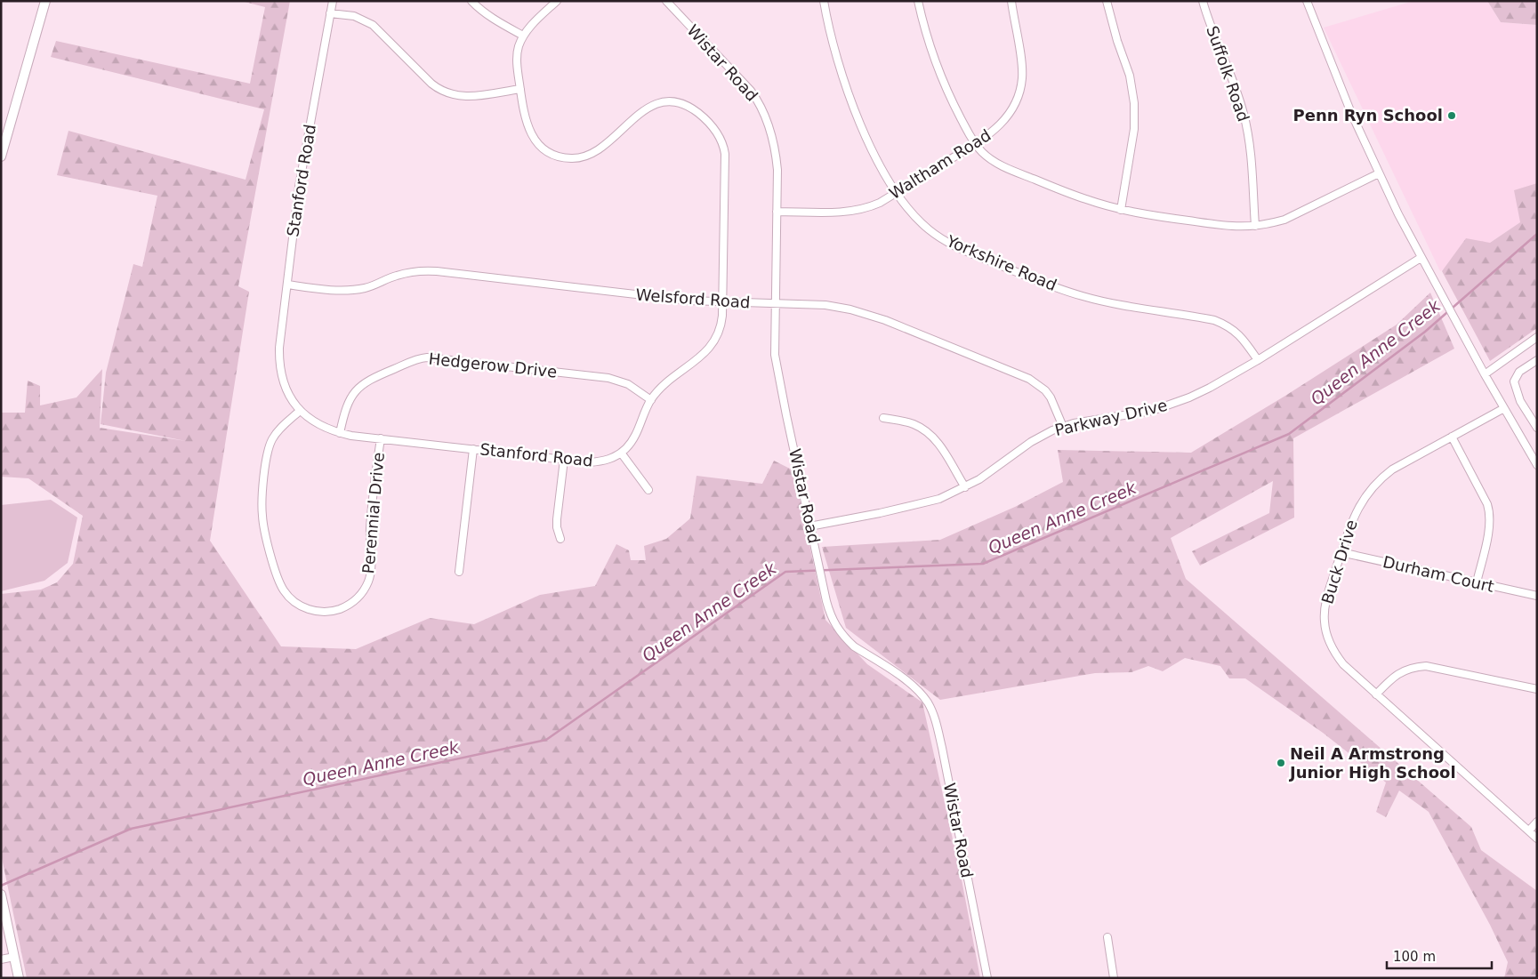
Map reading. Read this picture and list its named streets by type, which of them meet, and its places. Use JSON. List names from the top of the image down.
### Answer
{
  "streets": {
    "street": [
      "Wistar Road",
      "Suffolk Road",
      "Waltham Road",
      "Stanford Road",
      "Yorkshire Road",
      "Welsford Road",
      "Hedgerow Drive",
      "Parkway Drive",
      "Perennial Drive",
      "Buck Drive",
      "Durham Court"
    ]
  },
  "crossings": [
    ["Wistar Road", "Waltham Road"],
    ["Wistar Road", "Welsford Road"],
    ["Wistar Road", "Parkway Drive"],
    ["Waltham Road", "Yorkshire Road"],
    ["Stanford Road", "Welsford Road"],
    ["Stanford Road", "Hedgerow Drive"],
    ["Stanford Road", "Perennial Drive"],
    ["Yorkshire Road", "Parkway Drive"],
    ["Welsford Road", "Parkway Drive"],
    ["Buck Drive", "Durham Court"]
  ],
  "water": ["Queen Anne Creek"],
  "places": ["Penn Ryn School", "Neil A Armstrong Junior High School"],
  "scale_bar": "100 m"
}
